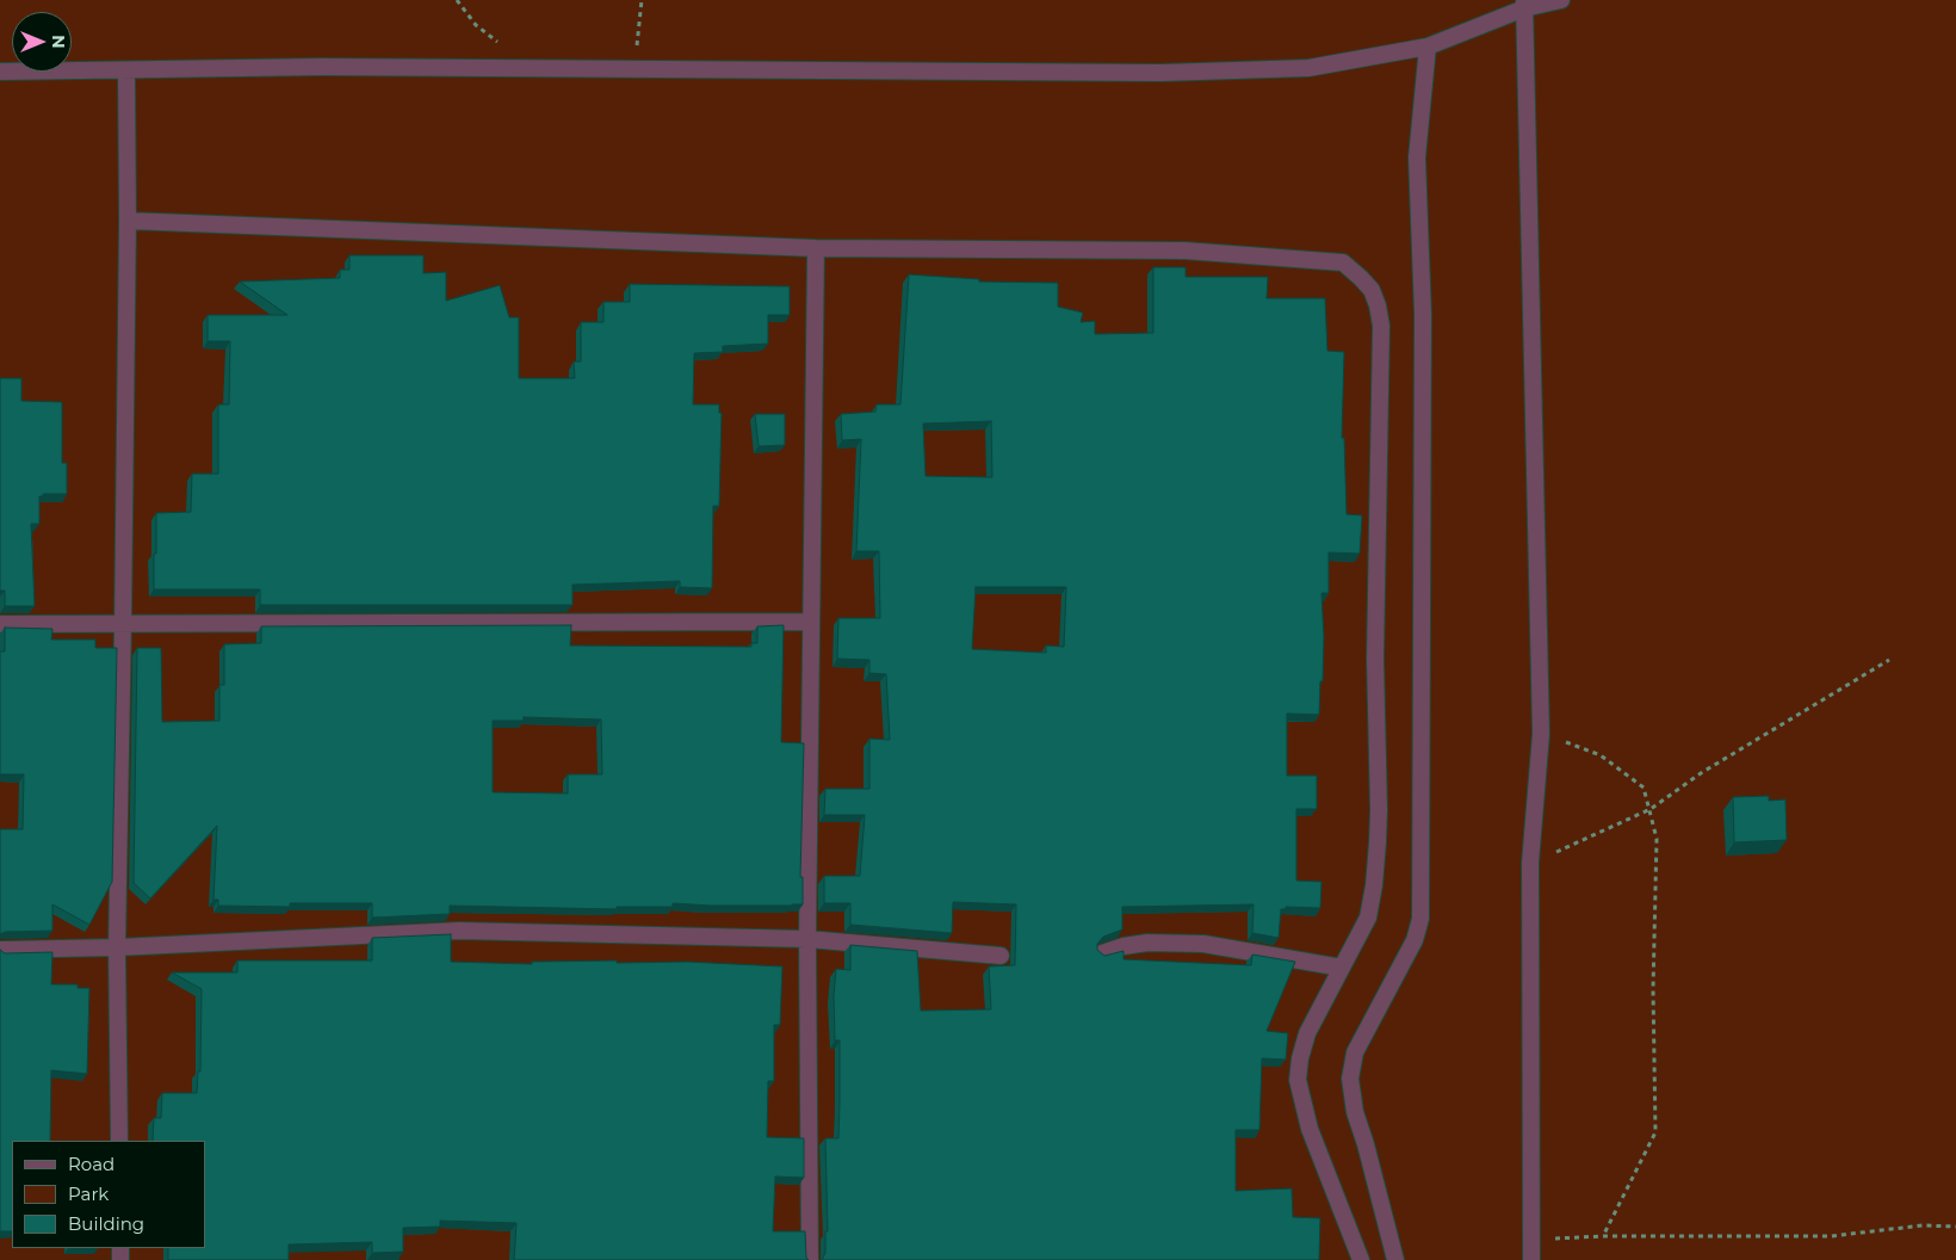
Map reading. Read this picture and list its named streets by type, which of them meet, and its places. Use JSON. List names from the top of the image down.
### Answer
{
  "legend": ["Road", "Park", "Building"],
  "north": "right"
}
